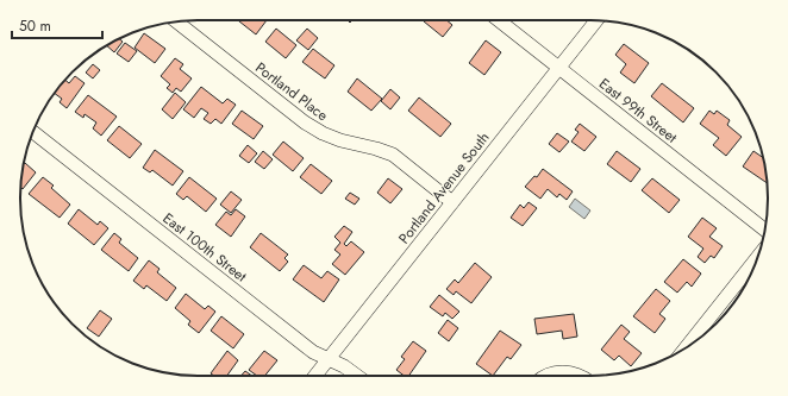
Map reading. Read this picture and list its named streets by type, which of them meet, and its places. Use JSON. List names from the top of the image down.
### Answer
{
  "streets": {
    "street": [
      "Portland Place",
      "East 99th Street",
      "Portland Avenue South",
      "East 100th Street"
    ]
  },
  "crossings": [
    ["Portland Place", "Portland Avenue South"],
    ["East 99th Street", "Portland Avenue South"],
    ["Portland Avenue South", "East 100th Street"]
  ],
  "scale_bar": "50 m"
}
